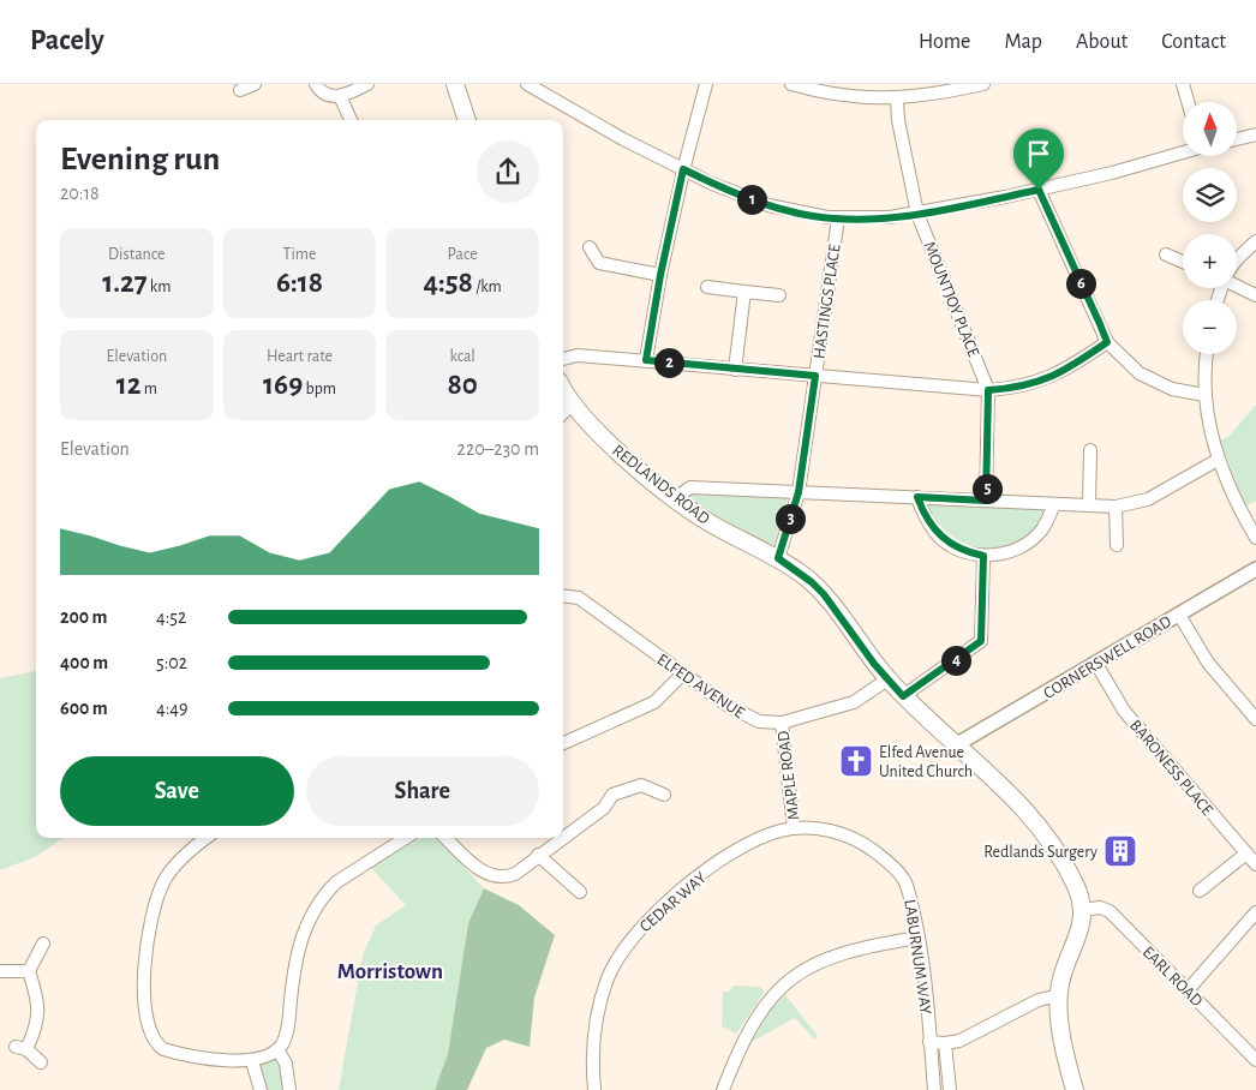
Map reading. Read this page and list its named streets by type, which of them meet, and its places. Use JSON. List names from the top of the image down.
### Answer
{
  "streets": {
    "main road": ["REDLANDS ROAD"],
    "street": [
      "MOUNTJOY PLACE",
      "HASTINGS PLACE",
      "CORNERSWELL ROAD",
      "ELFED AVENUE",
      "BARONESS PLACE",
      "MAPLE ROAD",
      "CEDAR WAY",
      "LABURNUM WAY",
      "EARL ROAD"
    ]
  },
  "crossings": [
    ["HASTINGS PLACE", "REDLANDS ROAD"],
    ["REDLANDS ROAD", "CORNERSWELL ROAD"],
    ["REDLANDS ROAD", "ELFED AVENUE"],
    ["REDLANDS ROAD", "EARL ROAD"],
    ["CORNERSWELL ROAD", "BARONESS PLACE"],
    ["ELFED AVENUE", "MAPLE ROAD"],
    ["MAPLE ROAD", "CEDAR WAY"],
    ["MAPLE ROAD", "LABURNUM WAY"],
    ["CEDAR WAY", "LABURNUM WAY"]
  ],
  "districts": ["Morristown"],
  "places": {
    "church": ["Elfed Avenue United Church"],
    "building": ["Redlands Surgery"]
  },
  "north": "top",
  "page": {
    "header": "Pacely",
    "nav": [
      "Home",
      "Map",
      "About",
      "Contact"
    ],
    "map_buttons": ["+", "−"],
    "heading": ["Evening run", "20:18"],
    "pins": [
      "1",
      "6",
      "2",
      "5",
      "3",
      "4"
    ],
    "stats": [
      ["Distance", "1.27 km"],
      ["Time", "6:18"],
      ["Pace", "4:58 /km"],
      ["Elevation", "12 m"],
      ["Heart rate", "169 bpm"],
      ["kcal", "80"]
    ],
    "chart": ["Elevation", "220–230 m"],
    "list": [
      {
        "name": "200 m",
        "note": "4:52"
      },
      {
        "name": "400 m",
        "note": "5:02"
      },
      {
        "name": "600 m",
        "note": "4:49"
      }
    ],
    "buttons": ["Save", "Share"]
  }
}
